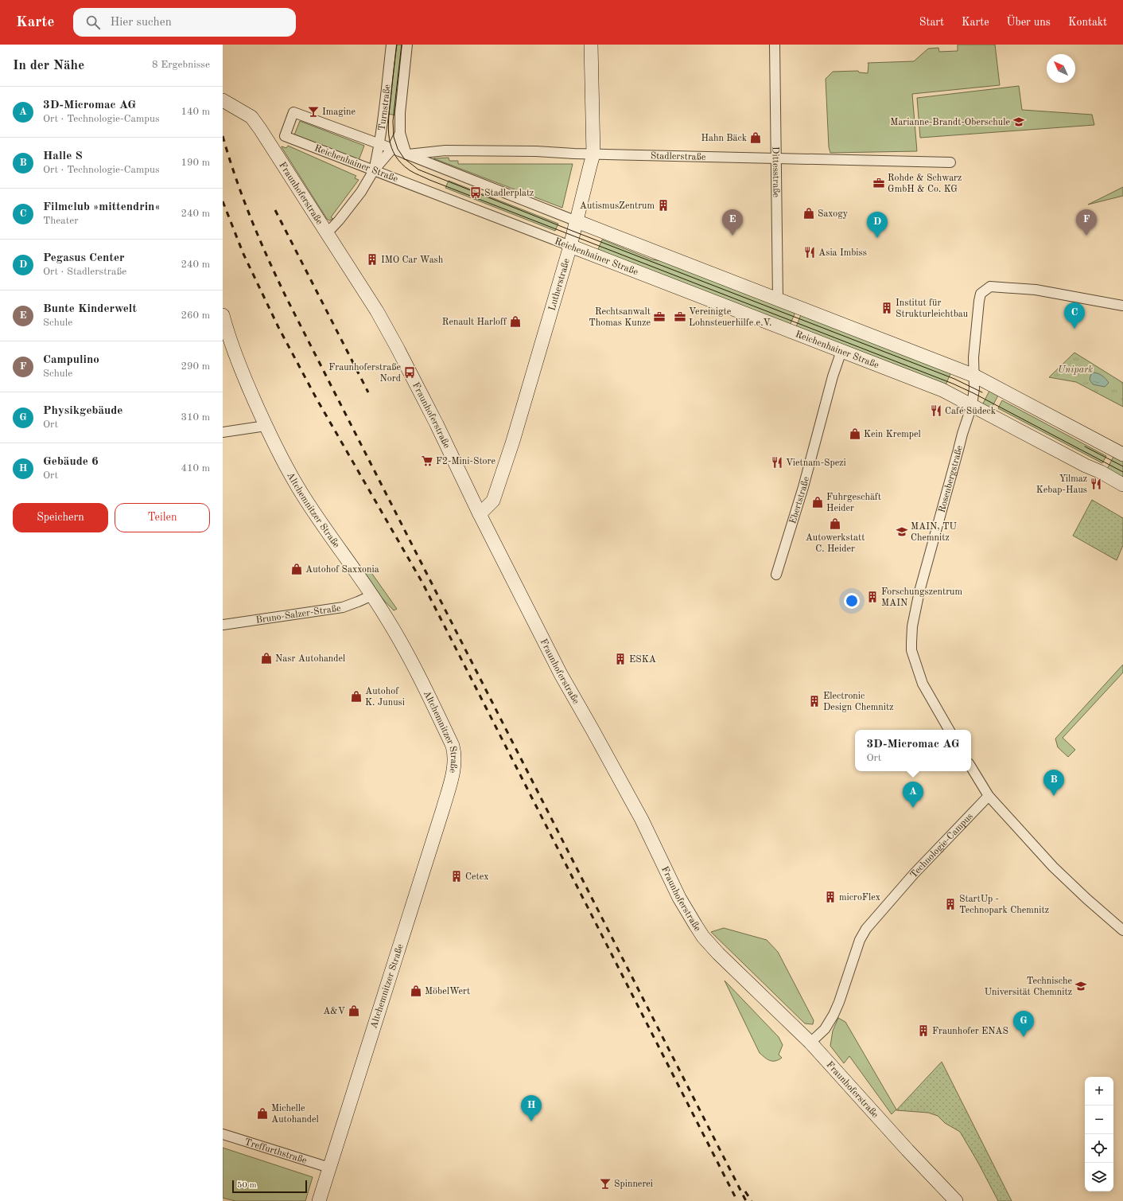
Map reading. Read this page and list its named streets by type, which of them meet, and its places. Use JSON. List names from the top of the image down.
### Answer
{
  "streets": {
    "street": [
      "Turnstraße",
      "Stadlerstraße",
      "Reichenhainer Straße",
      "Dittesstraße",
      "Fraunhoferstraße",
      "Lutherstraße",
      "Rosenbergstraße",
      "Ebertstraße",
      "Altchemnitzer Straße",
      "Bruno-Salzer-Straße",
      "Technologie-Campus",
      "Treffurthstraße"
    ]
  },
  "crossings": [
    ["Turnstraße", "Stadlerstraße"],
    ["Turnstraße", "Reichenhainer Straße"],
    ["Turnstraße", "Fraunhoferstraße"],
    ["Stadlerstraße", "Reichenhainer Straße"],
    ["Stadlerstraße", "Dittesstraße"],
    ["Stadlerstraße", "Lutherstraße"],
    ["Reichenhainer Straße", "Dittesstraße"],
    ["Reichenhainer Straße", "Lutherstraße"],
    ["Reichenhainer Straße", "Rosenbergstraße"],
    ["Reichenhainer Straße", "Ebertstraße"],
    ["Fraunhoferstraße", "Lutherstraße"],
    ["Fraunhoferstraße", "Technologie-Campus"],
    ["Altchemnitzer Straße", "Bruno-Salzer-Straße"],
    ["Altchemnitzer Straße", "Treffurthstraße"]
  ],
  "parks": ["Unipark"],
  "places": {
    "bar": ["Imagine", "Spinnerei"],
    "school or university": ["Marianne-Brandt-Oberschule", "MAIN, TU Chemnitz", "Technische Universität Chemnitz"],
    "shop": [
      "Hahn Bäck",
      "Saxogy",
      "Renault Harloff",
      "Kein Krempel",
      "Fuhrgeschäft Heider",
      "Autowerkstatt C. Heider",
      "Autohof Saxxonia",
      "Nasr Autohandel",
      "Autohof K. Junusi",
      "MöbelWert",
      "A&V",
      "Michelle Autohandel"
    ],
    "office": ["Rohde & Schwarz GmbH & Co. KG", "Rechtsanwalt Thomas Kunze", "Vereinigte Lohnsteuerhilfe e.V."],
    "bus stop": ["Stadlerplatz", "Fraunhoferstraße Nord"],
    "building": [
      "AutismusZentrum",
      "IMO Car Wash",
      "Institut für Strukturleichtbau",
      "Forschungszentrum MAIN",
      "ESKA",
      "Electronic Design Chemnitz",
      "Cetex",
      "microFlex",
      "StartUp - Technopark Chemnitz",
      "Fraunhofer ENAS"
    ],
    "restaurant": [
      "Asia Imbiss",
      "Café Südeck",
      "Vietnam-Spezi",
      "Yilmaz Kebap-Haus"
    ],
    "supermarket": ["F2-Mini-Store"]
  },
  "scale_bar": "50 m",
  "north": "top left",
  "page": {
    "header": "Karte",
    "search": "Hier suchen",
    "nav": [
      "Start",
      "Karte",
      "Über uns",
      "Kontakt"
    ],
    "heading": ["In der Nähe", "8 Ergebnisse"],
    "list": [
      {
        "mark": "A",
        "name": "3D-Micromac AG",
        "note": "Ort · Technologie-Campus",
        "value": "140 m"
      },
      {
        "mark": "B",
        "name": "Halle S",
        "note": "Ort · Technologie-Campus",
        "value": "190 m"
      },
      {
        "mark": "C",
        "name": "Filmclub »mittendrin«",
        "note": "Theater",
        "value": "240 m"
      },
      {
        "mark": "D",
        "name": "Pegasus Center",
        "note": "Ort · Stadlerstraße",
        "value": "240 m"
      },
      {
        "mark": "E",
        "name": "Bunte Kinderwelt",
        "note": "Schule",
        "value": "260 m"
      },
      {
        "mark": "F",
        "name": "Campulino",
        "note": "Schule",
        "value": "290 m"
      },
      {
        "mark": "G",
        "name": "Physikgebäude",
        "note": "Ort",
        "value": "310 m"
      },
      {
        "mark": "H",
        "name": "Gebäude 6",
        "note": "Ort",
        "value": "410 m"
      }
    ],
    "pins": [
      "E",
      "F",
      "D",
      "C",
      "B",
      "A",
      "G",
      "H"
    ],
    "buttons": ["Speichern", "Teilen"],
    "popup": ["3D-Micromac AG", "Ort"],
    "map_buttons": ["+", "−"],
    "scale": "50 m"
  }
}
